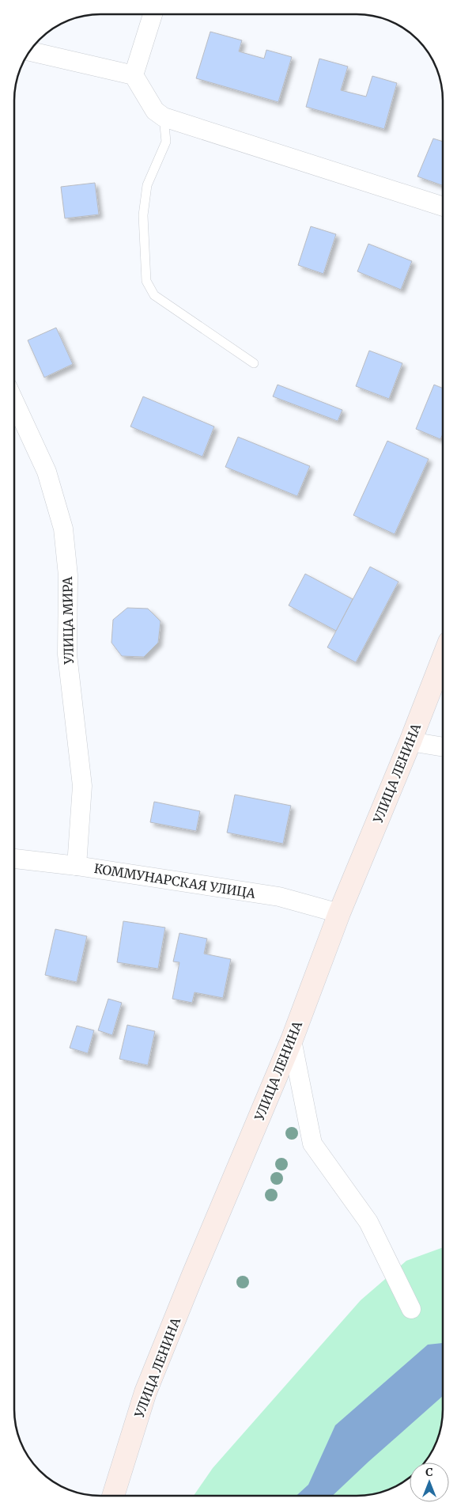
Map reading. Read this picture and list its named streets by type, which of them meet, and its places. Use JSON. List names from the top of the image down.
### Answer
{
  "streets": {
    "main road": ["УЛИЦА ЛЕНИНА"],
    "street": ["УЛИЦА МИРА", "КОММУНАРСКАЯ УЛИЦА"]
  },
  "crossings": [
    ["УЛИЦА МИРА", "КОММУНАРСКАЯ УЛИЦА"],
    ["УЛИЦА ЛЕНИНА", "КОММУНАРСКАЯ УЛИЦА"]
  ],
  "north": "top"
}
